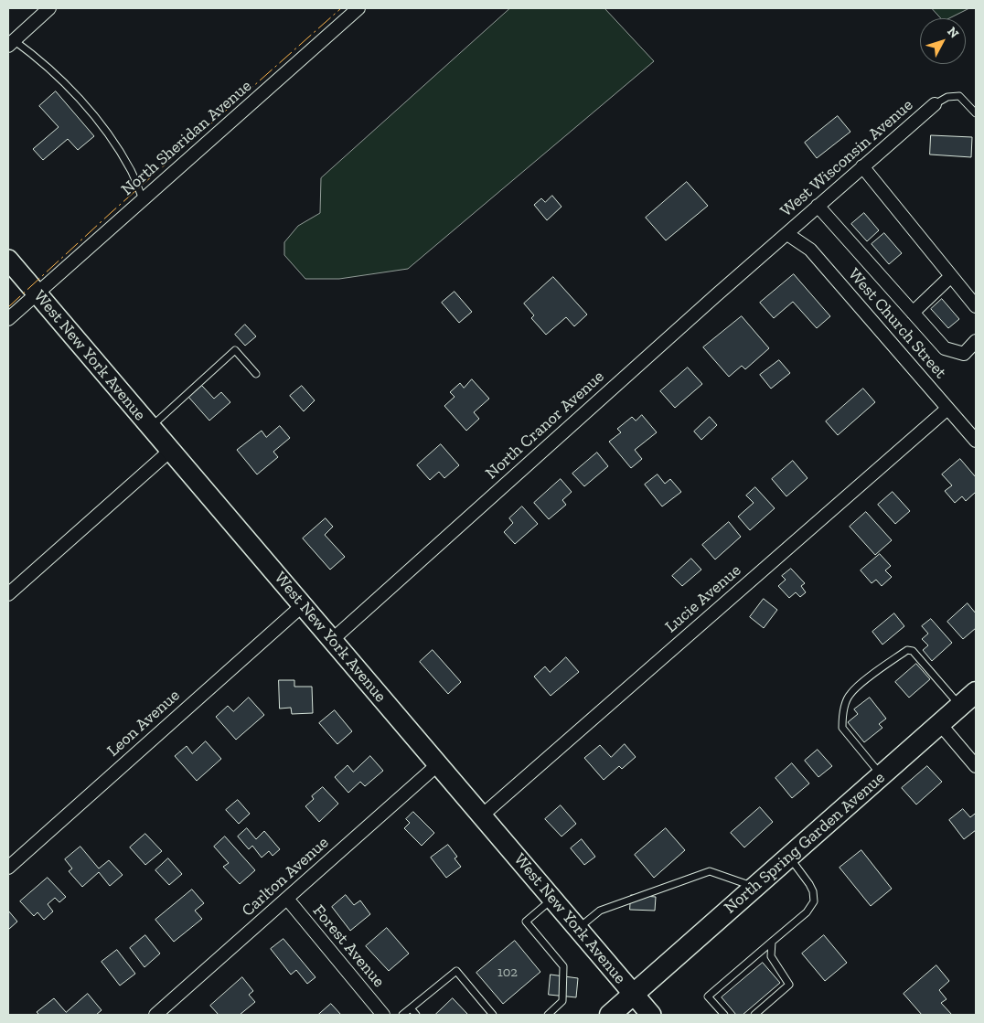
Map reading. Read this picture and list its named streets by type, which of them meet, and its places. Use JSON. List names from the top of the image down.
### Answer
{
  "streets": {
    "highway": ["North Spring Garden Avenue"],
    "main road": ["West New York Avenue"],
    "street": [
      "North Sheridan Avenue",
      "West Wisconsin Avenue",
      "West Church Street",
      "North Cranor Avenue",
      "Lucie Avenue",
      "Leon Avenue",
      "Carlton Avenue",
      "Forest Avenue"
    ]
  },
  "crossings": [
    ["North Sheridan Avenue", "West New York Avenue"],
    ["West Wisconsin Avenue", "West Church Street"],
    ["West Wisconsin Avenue", "North Cranor Avenue"],
    ["West Church Street", "North Cranor Avenue"],
    ["West Church Street", "Lucie Avenue"],
    ["West New York Avenue", "North Cranor Avenue"],
    ["West New York Avenue", "Lucie Avenue"],
    ["West New York Avenue", "Leon Avenue"],
    ["West New York Avenue", "North Spring Garden Avenue"],
    ["West New York Avenue", "Carlton Avenue"],
    ["Carlton Avenue", "Forest Avenue"]
  ],
  "house_numbers": ["102"],
  "north": "top right"
}
